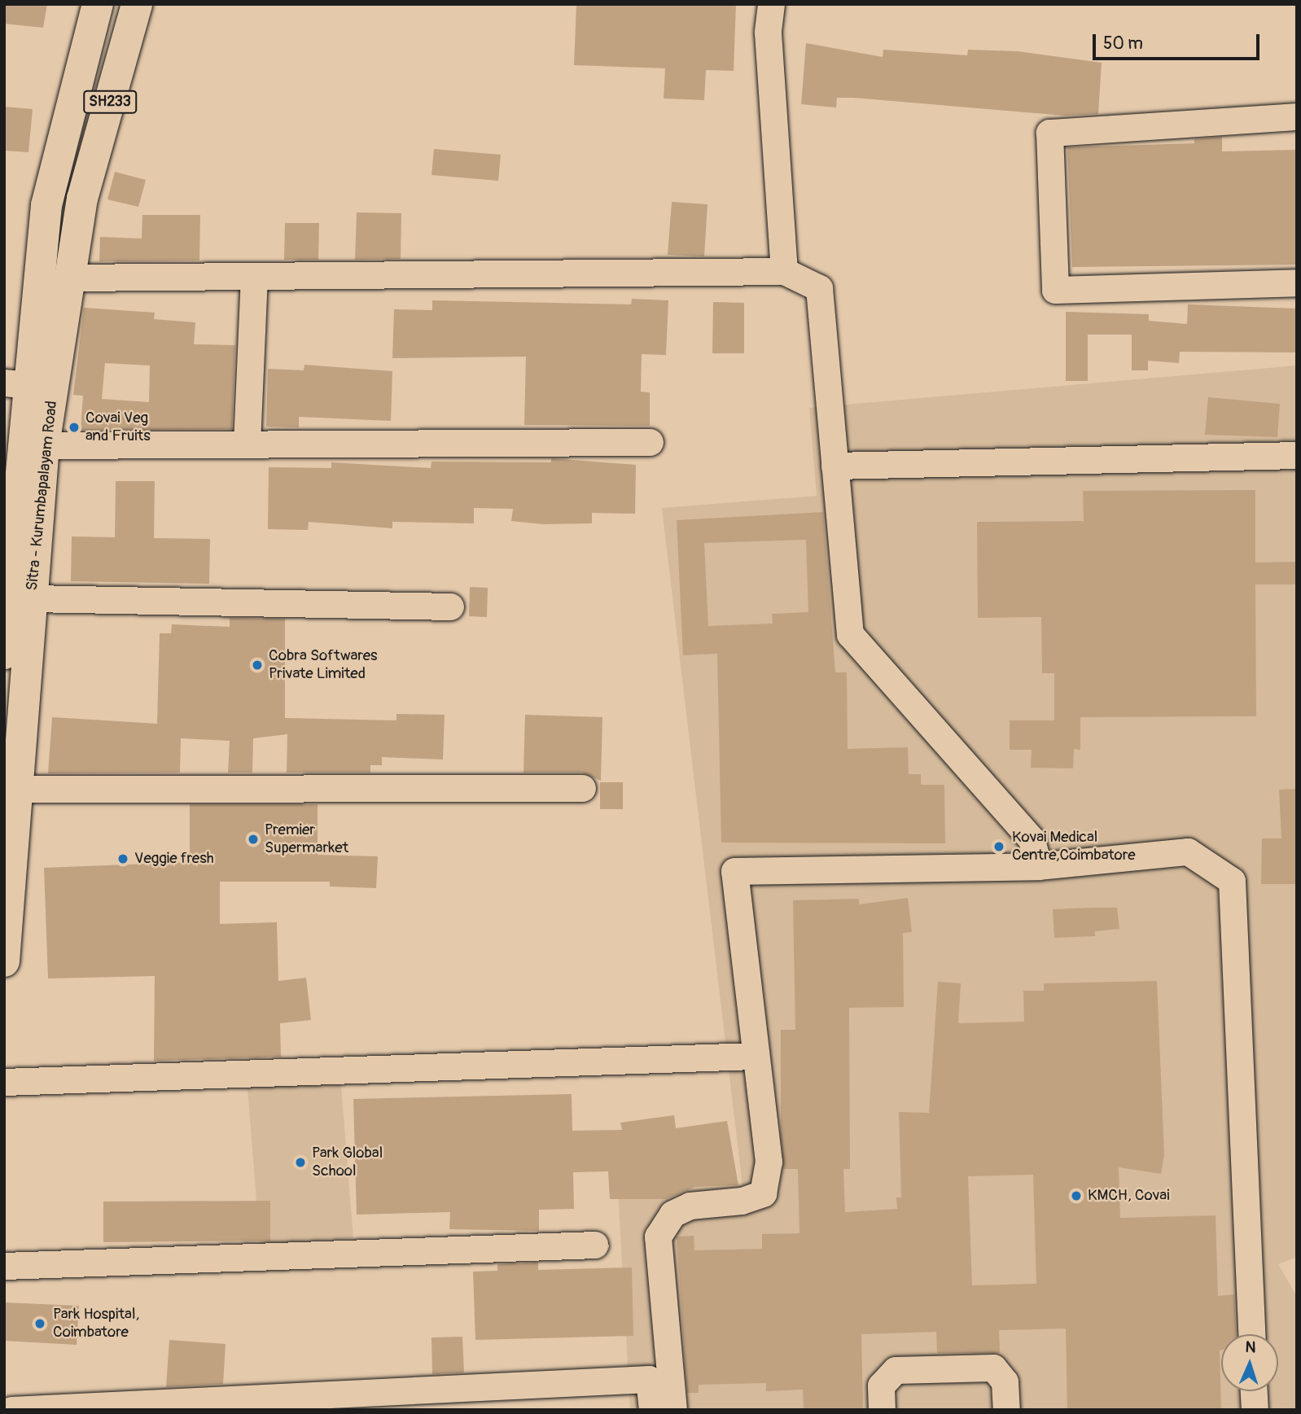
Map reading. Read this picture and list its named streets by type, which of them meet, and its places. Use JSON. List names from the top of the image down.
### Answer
{
  "streets": {
    "main road": ["SH233", "Sitra - Kurumbapalayam Road"]
  },
  "places": [
    "Covai Veg and Fruits",
    "Cobra Softwares Private Limited",
    "Premier Supermarket",
    "Kovai Medical Centre,Coimbatore",
    "Veggie fresh",
    "Park Global School",
    "KMCH, Covai",
    "Park Hospital, Coimbatore"
  ],
  "scale_bar": "50 m",
  "north": "top"
}
